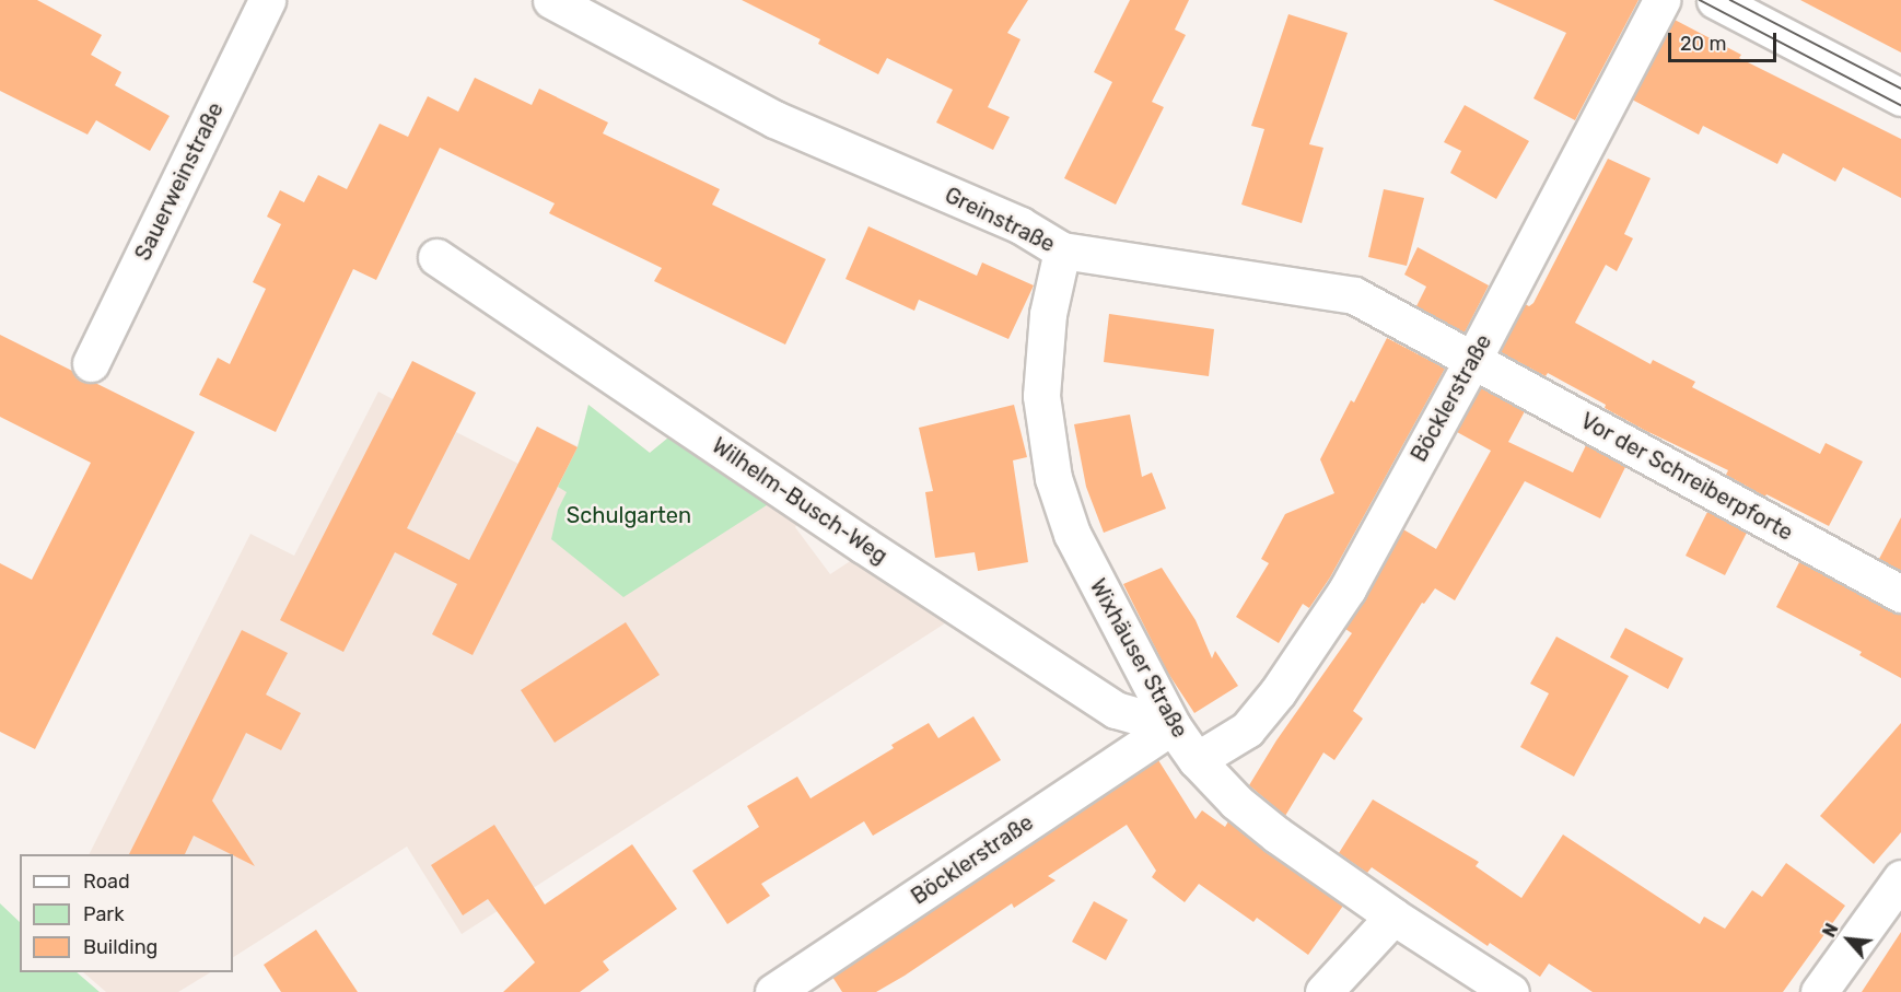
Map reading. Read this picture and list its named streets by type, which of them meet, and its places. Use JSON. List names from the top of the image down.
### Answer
{
  "streets": {
    "street": [
      "Sauerweinstraße",
      "Greinstraße",
      "Böcklerstraße",
      "Vor der Schreiberpforte",
      "Wilhelm-Busch-Weg",
      "Wixhäuser Straße"
    ]
  },
  "crossings": [
    ["Greinstraße", "Böcklerstraße"],
    ["Greinstraße", "Vor der Schreiberpforte"],
    ["Greinstraße", "Wixhäuser Straße"],
    ["Böcklerstraße", "Vor der Schreiberpforte"],
    ["Böcklerstraße", "Wilhelm-Busch-Weg"],
    ["Böcklerstraße", "Wixhäuser Straße"],
    ["Wilhelm-Busch-Weg", "Wixhäuser Straße"]
  ],
  "parks": ["Schulgarten"],
  "legend": ["Road", "Park", "Building"],
  "scale_bar": "20 m",
  "north": "top left"
}
